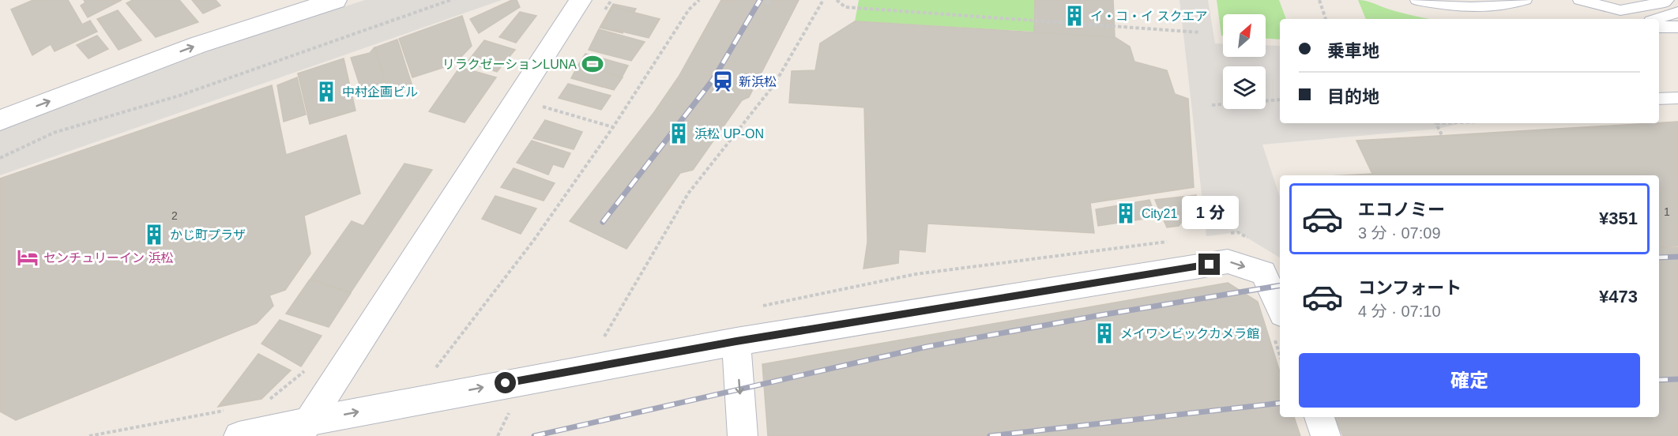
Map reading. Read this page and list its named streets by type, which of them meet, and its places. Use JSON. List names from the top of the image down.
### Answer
{
  "places": {
    "building": [
      "イ・コ・イ スクエア",
      "中村企画ビル",
      "浜松 UP-ON",
      "City21",
      "かじ町プラザ",
      "メイワンビックカメラ館"
    ],
    "sports": ["リラクゼーションLUNA"],
    "station": ["新浜松"],
    "hotel": ["センチュリーイン 浜松"]
  },
  "house_numbers": ["1", "2"],
  "north": "top right",
  "page": {
    "banner": ["乗車地", "目的地"],
    "list": [
      {
        "name": "エコノミー",
        "note": "3 分 · 07:09",
        "value": "¥351"
      },
      {
        "name": "コンフォート",
        "note": "4 分 · 07:10",
        "value": "¥473"
      }
    ],
    "bubble": "1 分",
    "buttons": "確定"
  }
}
